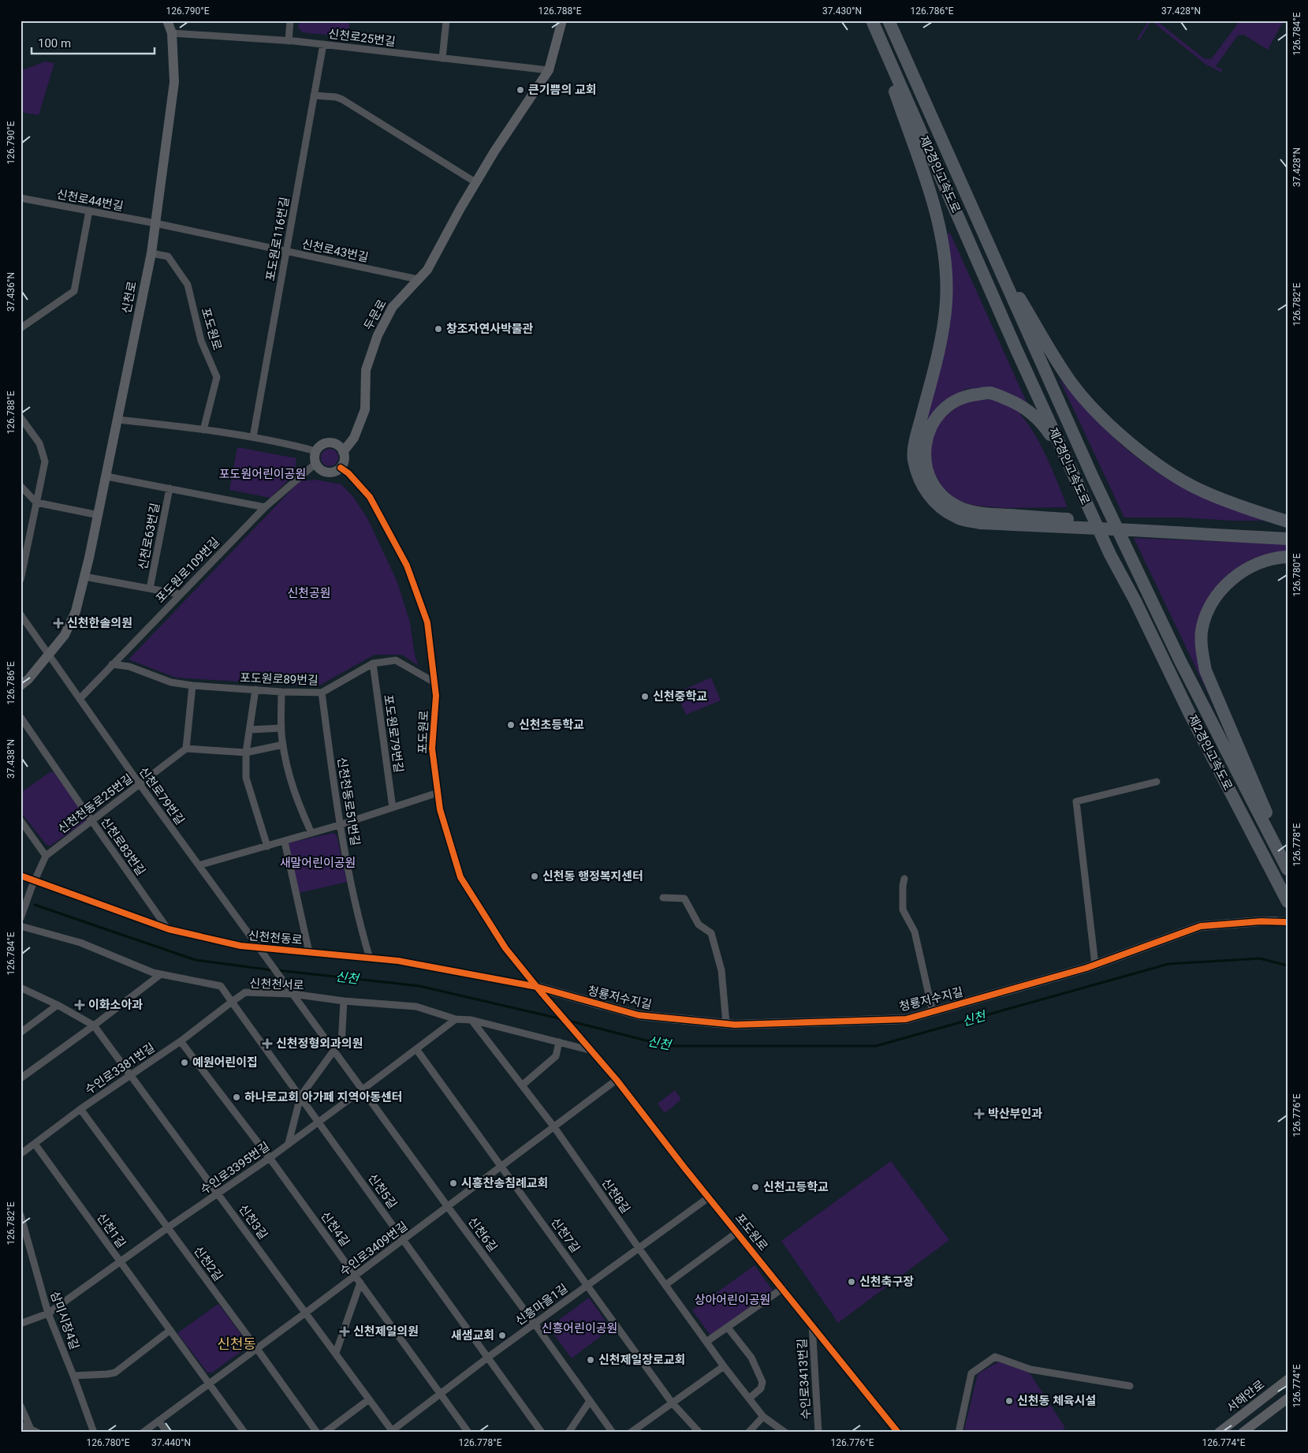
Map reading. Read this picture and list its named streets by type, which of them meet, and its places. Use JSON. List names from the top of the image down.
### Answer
{
  "streets": {
    "highway": ["제2경인고속도로"],
    "street": [
      "신천로25번길",
      "신천로44번길",
      "포도원로116번길",
      "신천로43번길",
      "신천로",
      "두문로",
      "포도원로",
      "신천로63번길",
      "포도원로109번길",
      "포도원로89번길",
      "포도원로79번길",
      "신천로79번길",
      "신천천동로51번길",
      "신천천동로25번길",
      "신천로83번길",
      "신천천동로",
      "신천천서로",
      "청룡저수지길",
      "수인로3381번길",
      "수인로3395번길",
      "신천5길",
      "신천8길",
      "신천3길",
      "신천4길",
      "신천1길",
      "신천6길",
      "신천7길",
      "수인로3409번길",
      "신천2길",
      "신흥마을1길",
      "삼미시장4길",
      "수인로3413번길",
      "서해안로"
    ]
  },
  "crossings": [
    ["신천로25번길", "포도원로116번길"],
    ["신천로25번길", "신천로"],
    ["신천로25번길", "두문로"],
    ["신천로44번길", "신천로43번길"],
    ["신천로44번길", "신천로"],
    ["포도원로116번길", "신천로43번길"],
    ["신천로43번길", "신천로"],
    ["신천로43번길", "두문로"],
    ["신천로", "포도원로"],
    ["신천로", "신천로63번길"],
    ["신천로", "신천로79번길"],
    ["두문로", "포도원로"],
    ["두문로", "포도원로109번길"],
    ["포도원로", "포도원로109번길"],
    ["포도원로", "포도원로89번길"],
    ["포도원로", "신천천동로"],
    ["포도원로", "청룡저수지길"],
    ["포도원로", "수인로3409번길"],
    ["포도원로", "신흥마을1길"],
    ["포도원로", "수인로3413번길"],
    ["신천로63번길", "포도원로109번길"],
    ["포도원로109번길", "포도원로89번길"],
    ["포도원로109번길", "신천로79번길"],
    ["포도원로89번길", "포도원로79번길"],
    ["포도원로89번길", "신천천동로51번길"],
    ["신천로79번길", "신천천동로25번길"],
    ["신천로79번길", "신천천동로"],
    ["신천로79번길", "신천6길"],
    ["신천천동로51번길", "신천천동로"],
    ["신천천동로25번길", "신천로83번길"],
    ["신천천동로25번길", "신천천동로"],
    ["신천로83번길", "신천천동로"],
    ["신천천동로", "청룡저수지길"],
    ["신천천서로", "수인로3381번길"],
    ["신천천서로", "수인로3395번길"],
    ["신천천서로", "신천5길"],
    ["신천천서로", "신천6길"],
    ["수인로3381번길", "신천5길"],
    ["수인로3381번길", "신천3길"],
    ["수인로3381번길", "신천4길"],
    ["수인로3381번길", "신천1길"],
    ["수인로3381번길", "신천2길"],
    ["수인로3395번길", "신천5길"],
    ["수인로3395번길", "신천3길"],
    ["수인로3395번길", "신천4길"],
    ["수인로3395번길", "신천1길"],
    ["수인로3395번길", "신천6길"],
    ["수인로3395번길", "신천7길"],
    ["수인로3395번길", "신천2길"],
    ["수인로3395번길", "삼미시장4길"],
    ["신천5길", "수인로3409번길"],
    ["신천5길", "신흥마을1길"],
    ["신천8길", "수인로3409번길"],
    ["신천8길", "신흥마을1길"],
    ["신천3길", "수인로3409번길"],
    ["신천3길", "신흥마을1길"],
    ["신천4길", "수인로3409번길"],
    ["신천4길", "신흥마을1길"],
    ["신천1길", "수인로3409번길"],
    ["신천6길", "수인로3409번길"],
    ["신천6길", "신흥마을1길"],
    ["신천7길", "수인로3409번길"],
    ["신천7길", "신흥마을1길"],
    ["수인로3409번길", "신천2길"]
  ],
  "districts": ["신천동"],
  "water": ["신천"],
  "parks": [
    "포도원어린이공원",
    "신천공원",
    "새말어린이공원",
    "상아어린이공원",
    "신흥어린이공원"
  ],
  "places": {
    "other": [
      "큰기쁨의 교회",
      "창조자연사박물관",
      "신천중학교",
      "신천초등학교",
      "신천동 행정복지센터",
      "예원어린이집",
      "하나로교회 아가페 지역아동센터",
      "시흥찬송침례교회",
      "신천고등학교",
      "신천축구장",
      "새샘교회",
      "신천제일장로교회",
      "신천동 체육시설"
    ],
    "health": [
      "신천한솔의원",
      "이화소아과",
      "신천정형외과의원",
      "박산부인과",
      "신천제일의원"
    ]
  },
  "scale_bar": "100 m",
  "coordinates": [
    "126.790°E",
    "126.788°E",
    "37.430°N",
    "126.786°E",
    "37.428°N",
    "126.784°E",
    "37.436°N",
    "126.782°E",
    "126.780°E",
    "37.438°N",
    "126.778°E",
    "126.776°E",
    "126.774°E",
    "37.440°N"
  ]
}
